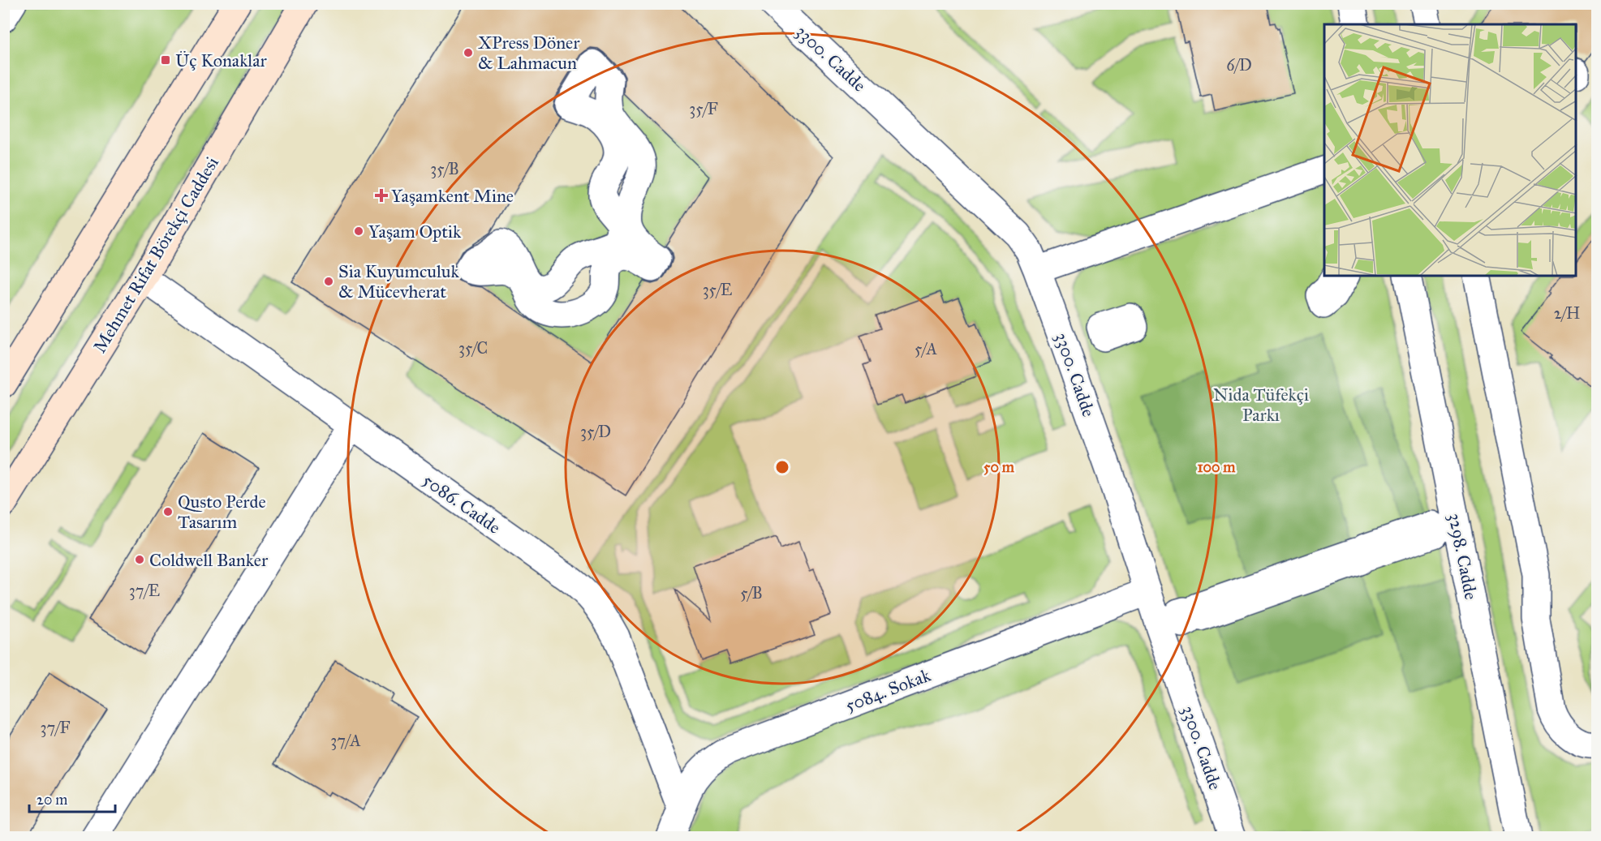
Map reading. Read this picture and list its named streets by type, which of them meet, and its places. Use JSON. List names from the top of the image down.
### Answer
{
  "streets": {
    "main road": ["Mehmet Rifat Börekçi Caddesi"],
    "street": [
      "3300. Cadde",
      "5086. Cadde",
      "3298. Cadde",
      "5084. Sokak"
    ]
  },
  "crossings": [
    ["3300. Cadde", "5084. Sokak"],
    ["Mehmet Rifat Börekçi Caddesi", "5086. Cadde"],
    ["5086. Cadde", "5084. Sokak"]
  ],
  "parks": ["Nida Tüfekçi Parkı"],
  "places": {
    "other": [
      "XPress Döner & Lahmacun",
      "Yaşam Optik",
      "Sia Kuyumculuk & Mücevherat",
      "Qusto Perde Tasarım",
      "Coldwell Banker"
    ],
    "transit": ["Üç Konaklar"],
    "health": ["Yaşamkent Mine"]
  },
  "house_numbers": [
    "6/D",
    "35/F",
    "35/B",
    "35/E",
    "2/H",
    "35/C",
    "5/A",
    "35/D",
    "37/E",
    "5/B",
    "37/F",
    "37/A"
  ],
  "scale_bar": "20 m",
  "rings": ["50 m", "100 m"]
}
